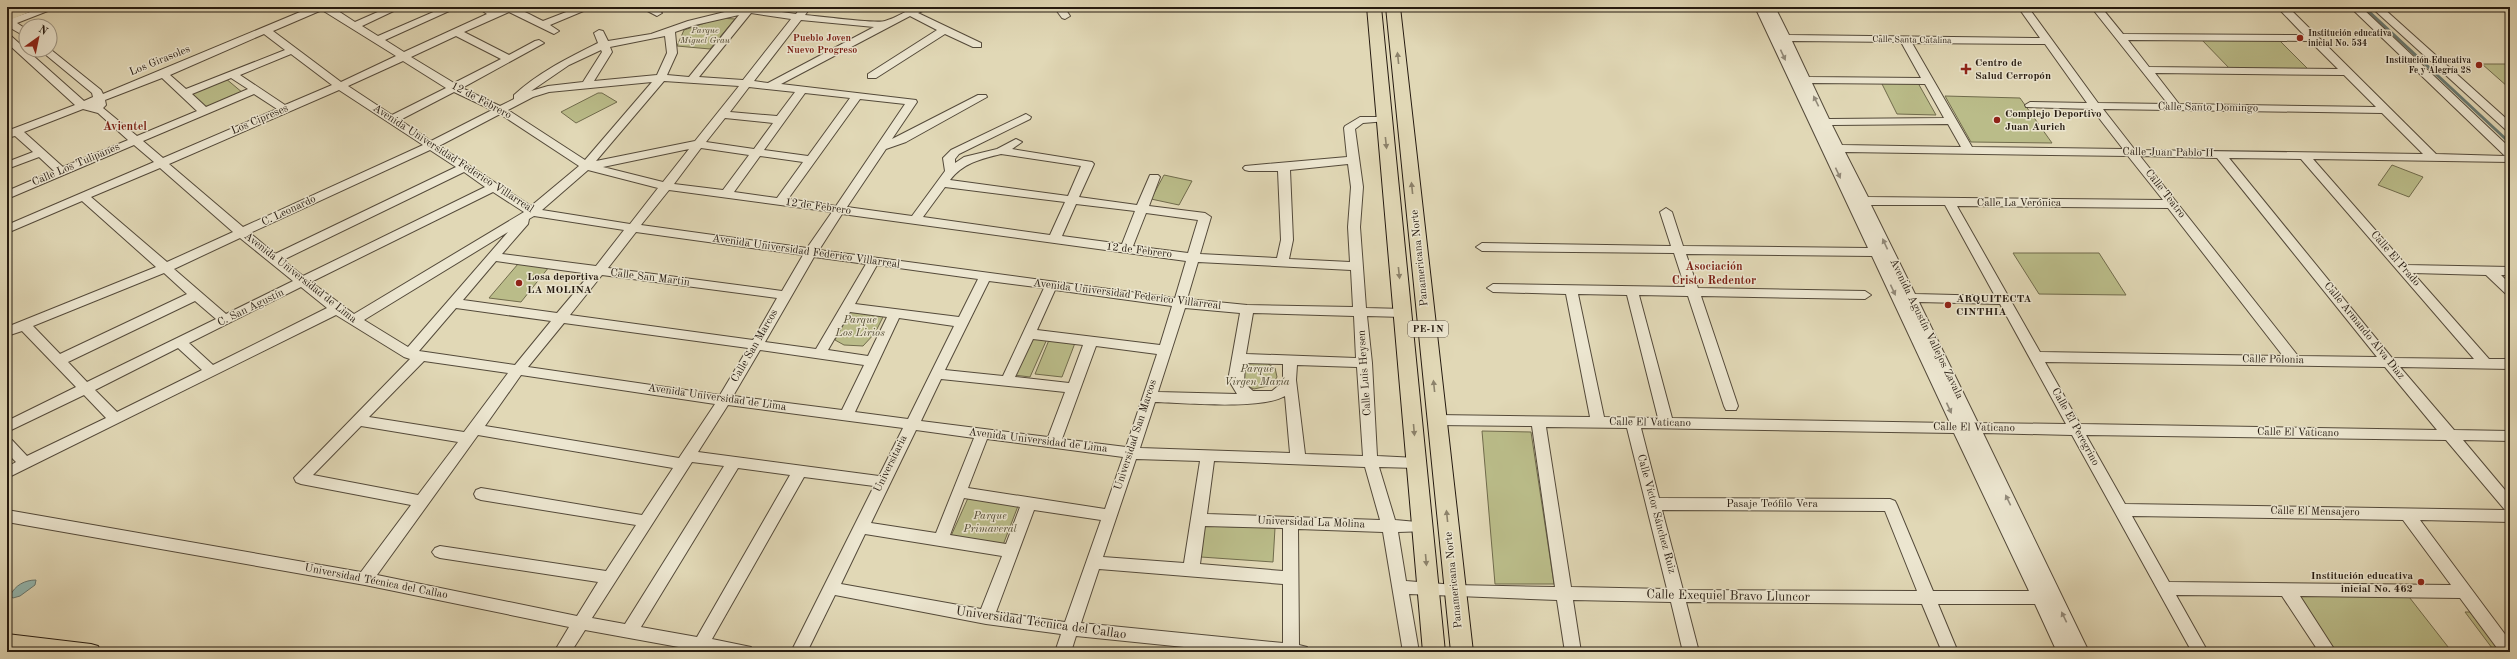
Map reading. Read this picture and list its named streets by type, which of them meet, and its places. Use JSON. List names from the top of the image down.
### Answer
{
  "streets": {
    "highway": ["Panamericana Norte", "PE-1N"],
    "street": [
      "Calle Santa Catalina",
      "Los Girasoles",
      "12 de Febrero",
      "Calle Santo Domingo",
      "Los Cipreses",
      "Calle Juan Pablo II",
      "Avenida Universidad Federico Villarreal",
      "Calle Los Tulipanes",
      "Calle Teatro",
      "Calle La Verónica",
      "C. Leonardo",
      "Calle El Prado",
      "Avenida Universidad de Lima",
      "Calle San Martin",
      "C. San Agustín",
      "Avenida Agustín Vallejos Zavala",
      "Calle Armando Alva Diaz",
      "Calle San Marcos",
      "Calle Polonia",
      "Calle Luis Heysen",
      "Calle El Vaticano",
      "Calle El Peregrino",
      "Universidad San Marcos",
      "Universitaria",
      "Pasaje Teófilo Vera",
      "Calle El Mensajero",
      "Calle Víctor Sánchez Ruiz",
      "Universidad La Molina",
      "Universidad Técnica del Callao",
      "Calle Exequiel Bravo Lluncor"
    ]
  },
  "crossings": [
    ["Calle Santa Catalina", "Calle Teatro"],
    ["Calle Santa Catalina", "Avenida Agustín Vallejos Zavala"],
    ["Los Girasoles", "Avenida Universidad Federico Villarreal"],
    ["Los Girasoles", "Avenida Universidad de Lima"],
    ["12 de Febrero", "Los Cipreses"],
    ["12 de Febrero", "C. Leonardo"],
    ["12 de Febrero", "Calle San Marcos"],
    ["12 de Febrero", "Calle Luis Heysen"],
    ["12 de Febrero", "Universidad San Marcos"],
    ["Calle Santo Domingo", "Calle Teatro"],
    ["Los Cipreses", "Avenida Universidad Federico Villarreal"],
    ["Los Cipreses", "Avenida Universidad de Lima"],
    ["Calle Juan Pablo II", "Calle Teatro"],
    ["Calle Juan Pablo II", "Calle El Prado"],
    ["Calle Juan Pablo II", "Avenida Agustín Vallejos Zavala"],
    ["Calle Juan Pablo II", "Calle Armando Alva Diaz"],
    ["Avenida Universidad Federico Villarreal", "C. Leonardo"],
    ["Avenida Universidad Federico Villarreal", "Panamericana Norte"],
    ["Avenida Universidad Federico Villarreal", "C. San Agustín"],
    ["Avenida Universidad Federico Villarreal", "Calle San Marcos"],
    ["Avenida Universidad Federico Villarreal", "Calle Luis Heysen"],
    ["Avenida Universidad Federico Villarreal", "Universidad San Marcos"],
    ["Avenida Universidad Federico Villarreal", "Universitaria"],
    ["Calle Los Tulipanes", "Avenida Universidad de Lima"],
    ["Calle Teatro", "Calle La Verónica"],
    ["Calle Teatro", "Calle Polonia"],
    ["Calle La Verónica", "Avenida Agustín Vallejos Zavala"],
    ["Calle La Verónica", "Calle El Peregrino"],
    ["C. Leonardo", "Avenida Universidad de Lima"],
    ["Panamericana Norte", "Avenida Universidad de Lima"],
    ["Panamericana Norte", "Calle Luis Heysen"],
    ["Panamericana Norte", "Calle El Vaticano"],
    ["Panamericana Norte", "Universidad La Molina"],
    ["Panamericana Norte", "Calle Exequiel Bravo Lluncor"],
    ["Calle El Prado", "Calle Polonia"],
    ["Avenida Universidad de Lima", "C. San Agustín"],
    ["Avenida Universidad de Lima", "Calle San Marcos"],
    ["Avenida Universidad de Lima", "Calle Luis Heysen"],
    ["Avenida Universidad de Lima", "Universidad San Marcos"],
    ["Avenida Universidad de Lima", "Universitaria"],
    ["Calle San Martin", "Calle San Marcos"],
    ["Avenida Agustín Vallejos Zavala", "Calle El Vaticano"],
    ["Avenida Agustín Vallejos Zavala", "Calle Exequiel Bravo Lluncor"],
    ["Calle Armando Alva Diaz", "Calle Polonia"],
    ["Calle Armando Alva Diaz", "Calle El Vaticano"],
    ["Calle San Marcos", "Universidad Técnica del Callao"],
    ["Calle Polonia", "Calle El Peregrino"],
    ["Calle Luis Heysen", "Universidad La Molina"],
    ["Calle Luis Heysen", "Calle Exequiel Bravo Lluncor"],
    ["Calle El Vaticano", "Calle El Peregrino"],
    ["Calle El Vaticano", "Calle Víctor Sánchez Ruiz"],
    ["Calle El Peregrino", "Calle El Mensajero"],
    ["Universidad San Marcos", "Universidad Técnica del Callao"],
    ["Universitaria", "Universidad Técnica del Callao"],
    ["Pasaje Teófilo Vera", "Calle Víctor Sánchez Ruiz"],
    ["Pasaje Teófilo Vera", "Calle Exequiel Bravo Lluncor"],
    ["Calle Víctor Sánchez Ruiz", "Calle Exequiel Bravo Lluncor"]
  ],
  "districts": ["Pueblo Joven Nuevo Progreso", "Avientel", "Asociación Cristo Redentor"],
  "parks": [
    "Parque Miguel Grau",
    "Parque Los Lirios",
    "Parque Virgen María",
    "Parque Primaveral"
  ],
  "places": {
    "other": [
      "Institución educativa inicial No. 534",
      "Institución Educativa Fe y Alegría 28",
      "Complejo Deportivo Juan Aurich",
      "Losa deportiva LA MOLINA",
      "ARQUITECTA CINTHIA",
      "Institución educativa inicial No. 462"
    ],
    "health": ["Centro de Salud Cerropón"]
  },
  "north": "top right"
}
